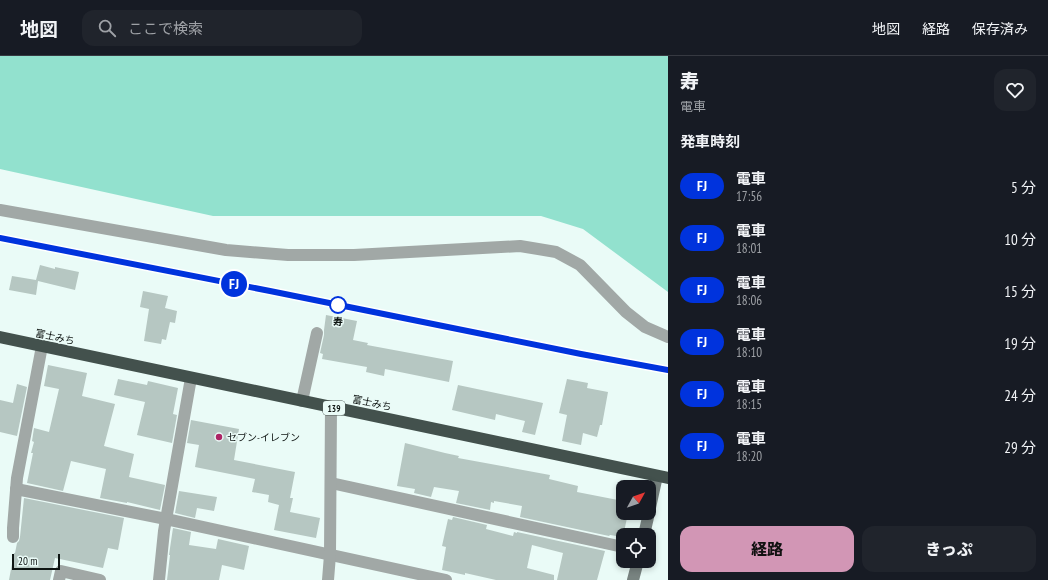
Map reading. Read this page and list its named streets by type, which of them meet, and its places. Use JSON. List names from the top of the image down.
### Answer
{
  "streets": {
    "highway": ["富士みち", "139"]
  },
  "places": ["寿", "セブン-イレブン"],
  "scale_bar": "20 m",
  "north": "top right",
  "page": {
    "header": "地図",
    "search": "ここで検索",
    "nav": ["地図", "経路", "保存済み"],
    "on_map": "FJ",
    "heading": [
      ["寿", "電車"],
      "発車時刻"
    ],
    "list": [
      {
        "mark": "FJ",
        "name": "電車",
        "note": "17:56",
        "value": "5 分"
      },
      {
        "mark": "FJ",
        "name": "電車",
        "note": "18:01",
        "value": "10 分"
      },
      {
        "mark": "FJ",
        "name": "電車",
        "note": "18:06",
        "value": "15 分"
      },
      {
        "mark": "FJ",
        "name": "電車",
        "note": "18:10",
        "value": "19 分"
      },
      {
        "mark": "FJ",
        "name": "電車",
        "note": "18:15",
        "value": "24 分"
      },
      {
        "mark": "FJ",
        "name": "電車",
        "note": "18:20",
        "value": "29 分"
      }
    ],
    "buttons": ["経路", "きっぷ"],
    "scale": "20 m"
  }
}
